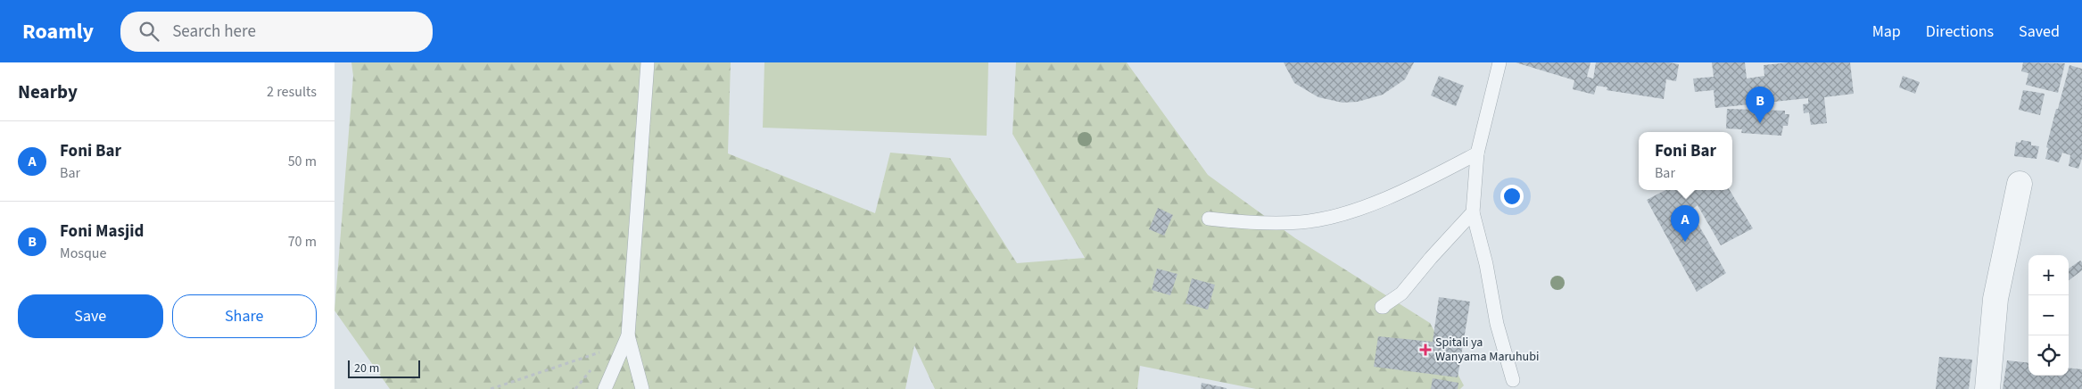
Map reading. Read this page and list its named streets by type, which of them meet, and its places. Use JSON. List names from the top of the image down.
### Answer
{
  "places": {
    "health": ["Spitali ya Wanyama Maruhubi"]
  },
  "scale_bar": "20 m",
  "page": {
    "header": "Roamly",
    "search": "Search here",
    "nav": ["Map", "Directions", "Saved"],
    "heading": ["Nearby", "2 results"],
    "pins": ["B", "A"],
    "list": [
      {
        "mark": "A",
        "name": "Foni Bar",
        "note": "Bar",
        "value": "50 m"
      },
      {
        "mark": "B",
        "name": "Foni Masjid",
        "note": "Mosque",
        "value": "70 m"
      }
    ],
    "popup": ["Foni Bar", "Bar"],
    "map_buttons": ["+", "−"],
    "buttons": ["Save", "Share"],
    "scale": "20 m"
  }
}
